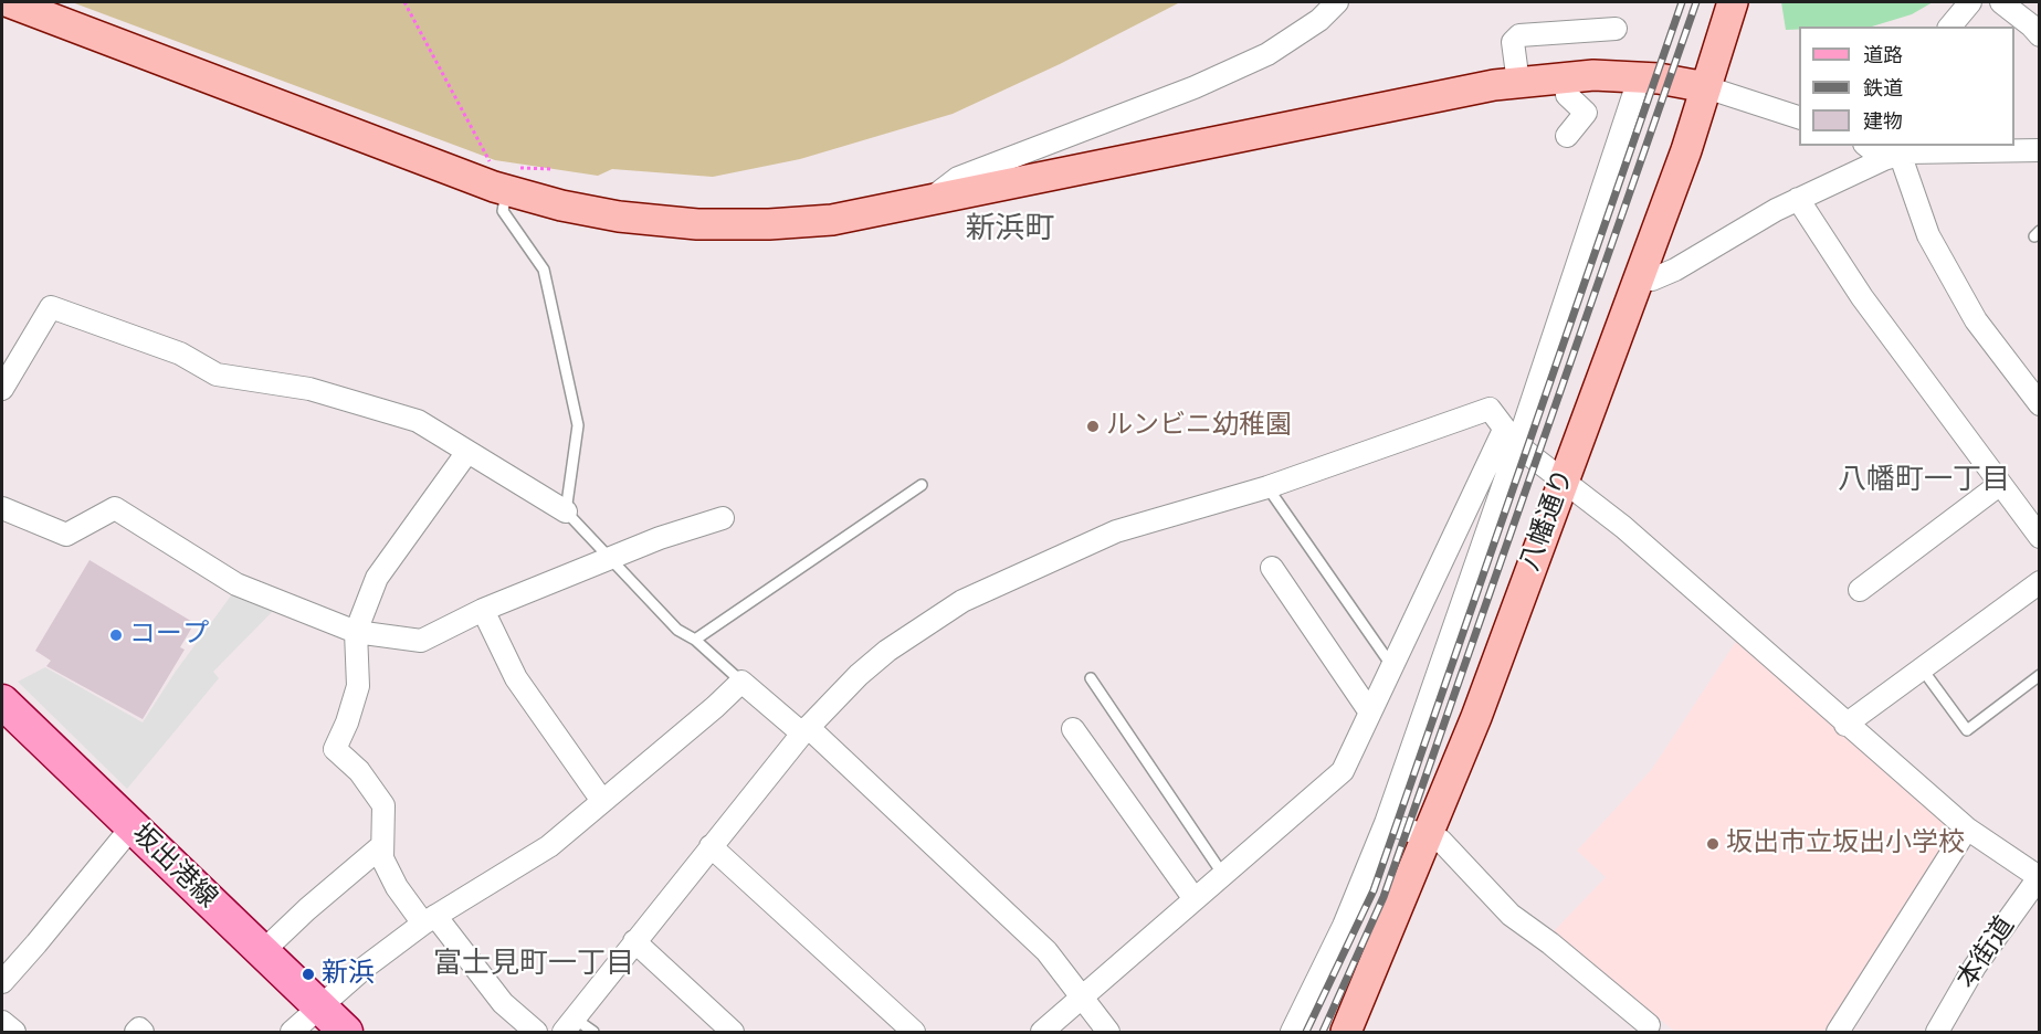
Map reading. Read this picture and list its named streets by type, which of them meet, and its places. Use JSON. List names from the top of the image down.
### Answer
{
  "streets": {
    "main road": ["坂出港線"],
    "street": ["八幡通り", "本街道"]
  },
  "districts": ["新浜町", "八幡町一丁目", "富士見町一丁目"],
  "places": [
    "ルンビニ幼稚園",
    "コープ",
    "坂出市立坂出小学校",
    "新浜"
  ],
  "legend": ["道路", "鉄道", "建物"]
}
